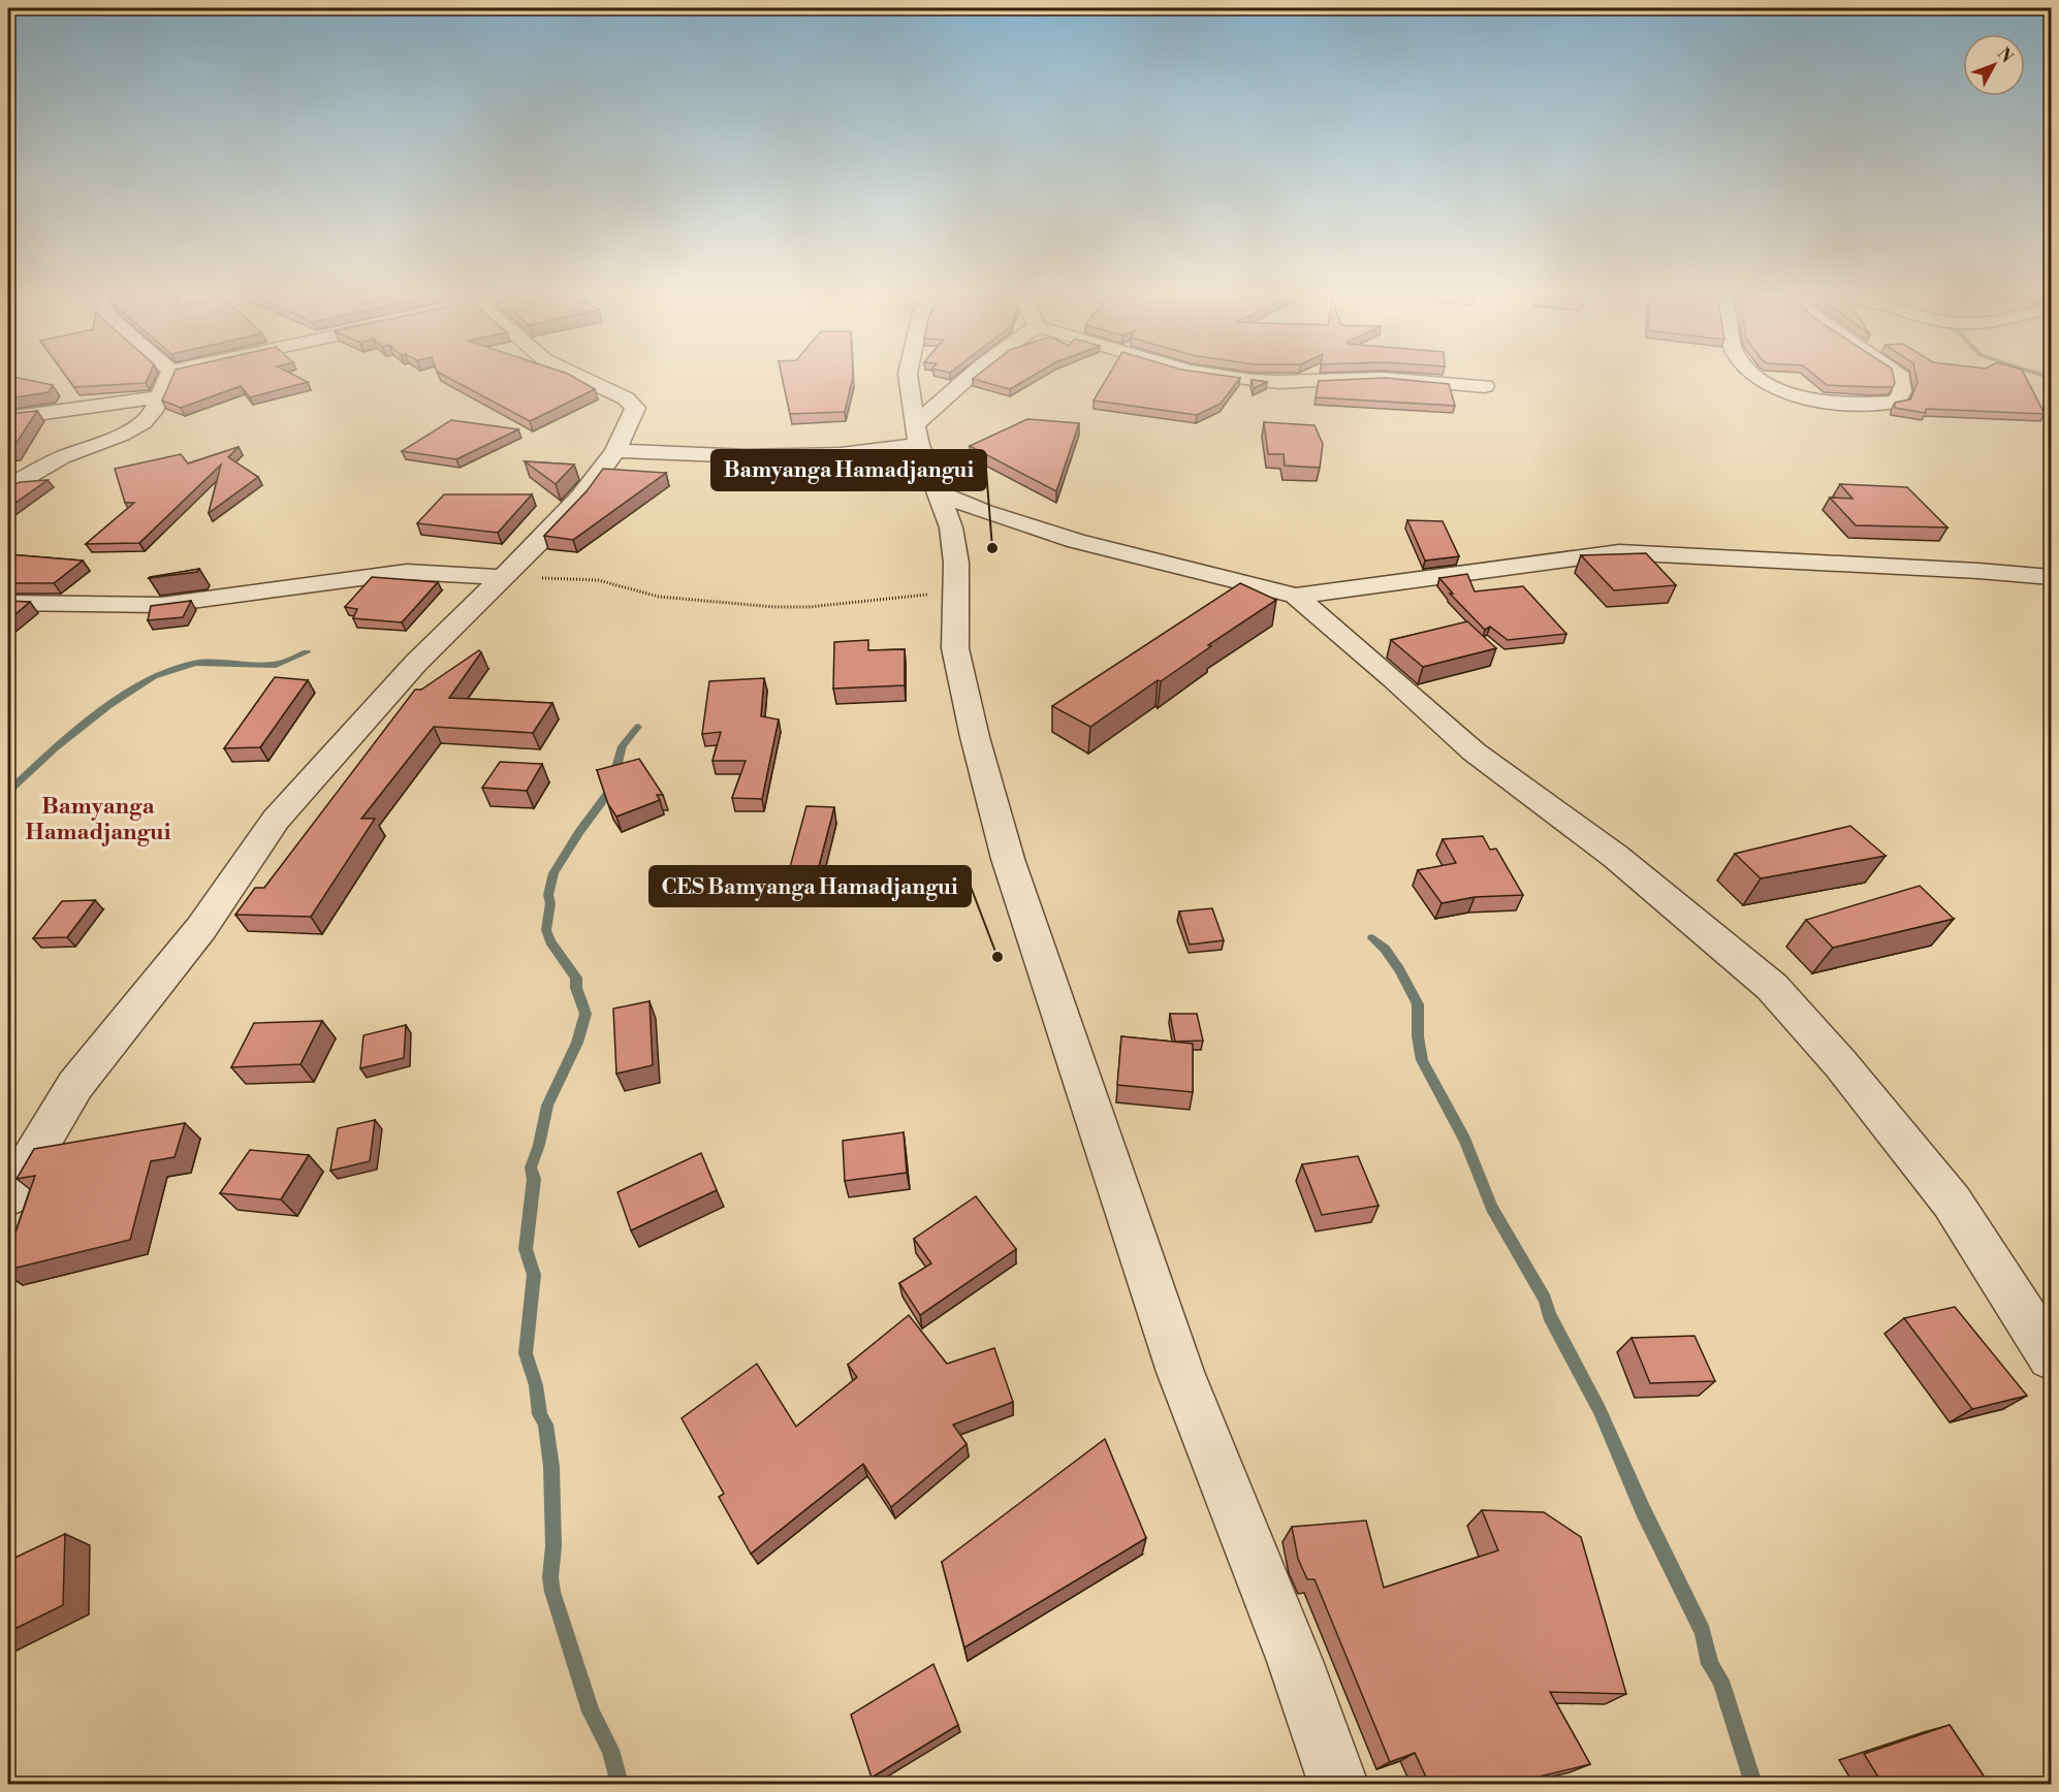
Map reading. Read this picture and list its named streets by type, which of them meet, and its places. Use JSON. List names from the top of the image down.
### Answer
{
  "districts": ["Bamyanga Hamadjangui"],
  "places": ["Bamyanga Hamadjangui", "CES Bamyanga Hamadjangui"],
  "north": "top right"
}
